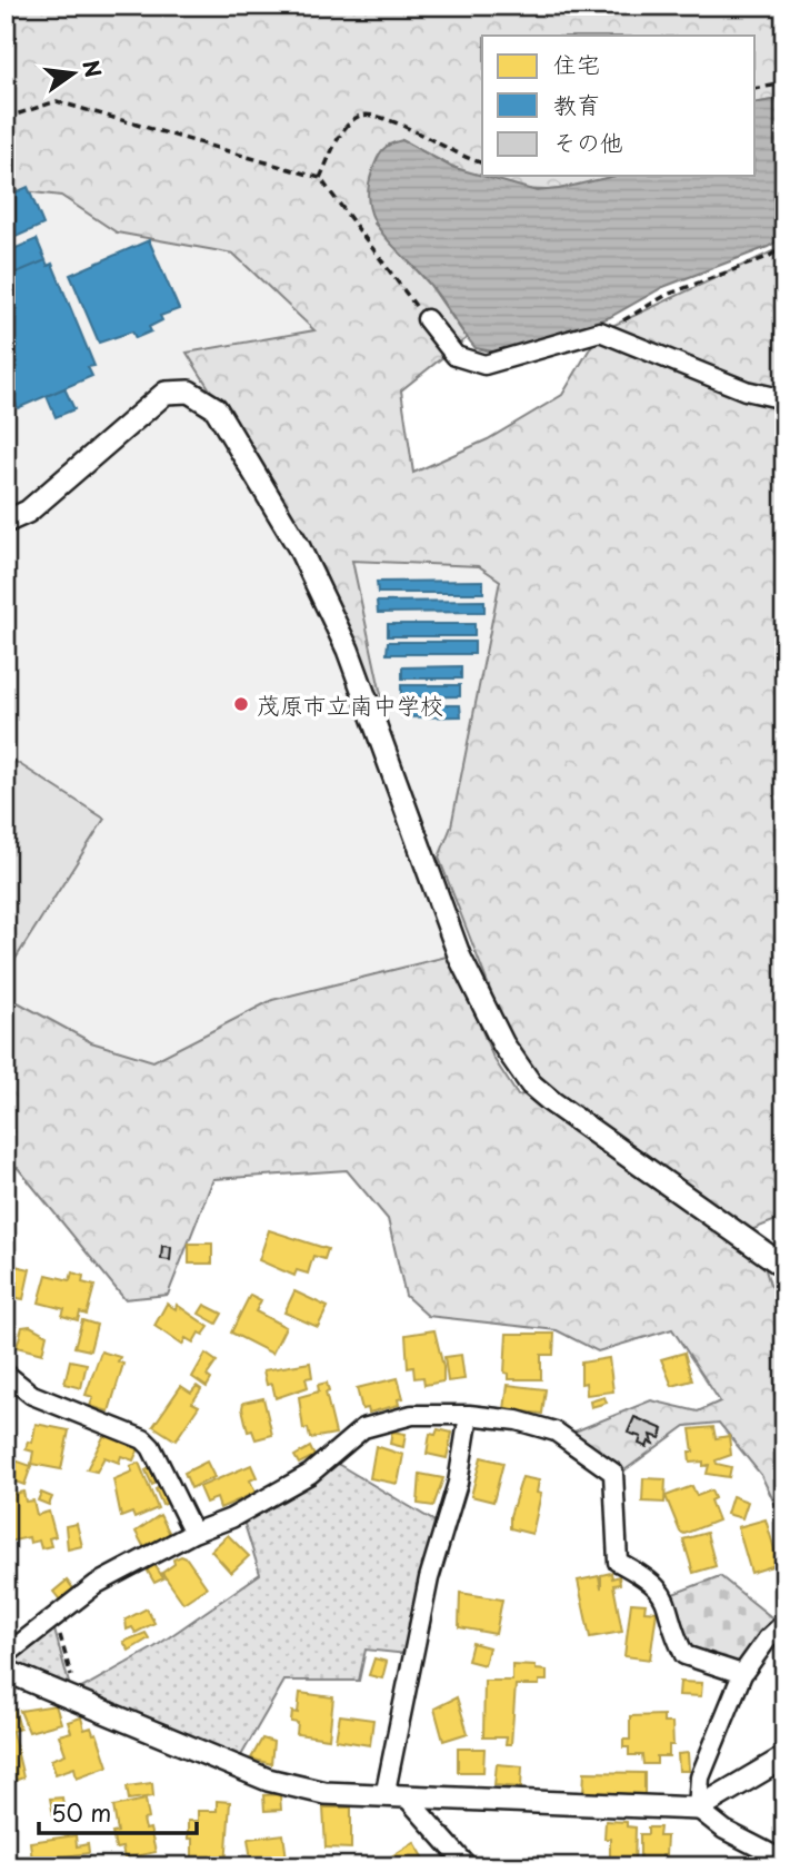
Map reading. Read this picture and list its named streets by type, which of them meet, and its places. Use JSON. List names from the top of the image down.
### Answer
{
  "places": ["茂原市立南中学校"],
  "legend": ["住宅", "教育", "その他"],
  "scale_bar": "50 m",
  "north": "right"
}
